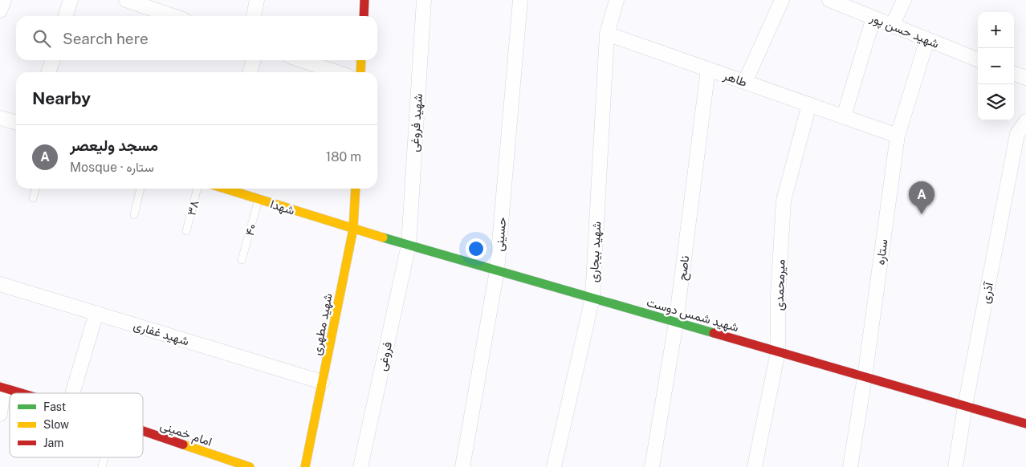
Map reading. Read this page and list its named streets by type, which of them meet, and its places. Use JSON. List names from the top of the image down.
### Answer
{
  "streets": {
    "street": [
      "شهید حسن پور",
      "طاهر",
      "شهید فروغی",
      "شهدا",
      "حسینی",
      "شهید بیجاری",
      "ستاره",
      "ناصح",
      "میرمحمدی",
      "آذری",
      "شهید شمس دوست",
      "شهید مطهری",
      "شهید غفاری",
      "فروغی",
      "امام خمینی"
    ],
    "lane": ["۳۸", "۴۰"]
  },
  "crossings": [
    ["شهید حسن پور", "ستاره"],
    ["طاهر", "شهید بیجاری"],
    ["طاهر", "ستاره"],
    ["طاهر", "ناصح"],
    ["طاهر", "میرمحمدی"],
    ["شهید فروغی", "شهید شمس دوست"],
    ["شهید فروغی", "فروغی"],
    ["شهدا", "۴۰"],
    ["شهدا", "شهید شمس دوست"],
    ["شهدا", "شهید مطهری"],
    ["حسینی", "شهید شمس دوست"],
    ["شهید بیجاری", "شهید شمس دوست"],
    ["ستاره", "شهید شمس دوست"],
    ["ناصح", "شهید شمس دوست"],
    ["میرمحمدی", "شهید شمس دوست"],
    ["آذری", "شهید شمس دوست"],
    ["شهید شمس دوست", "شهید مطهری"],
    ["شهید شمس دوست", "فروغی"],
    ["شهید مطهری", "شهید غفاری"]
  ],
  "legend": ["Fast", "Slow", "Jam"],
  "page": {
    "map_buttons": ["+", "−"],
    "search": "Search here",
    "heading": "Nearby",
    "list": [
      {
        "mark": "A",
        "name": "مسجد ولیعصر",
        "note": "Mosque · ستاره",
        "value": "180 m"
      }
    ],
    "pins": "A"
  }
}
